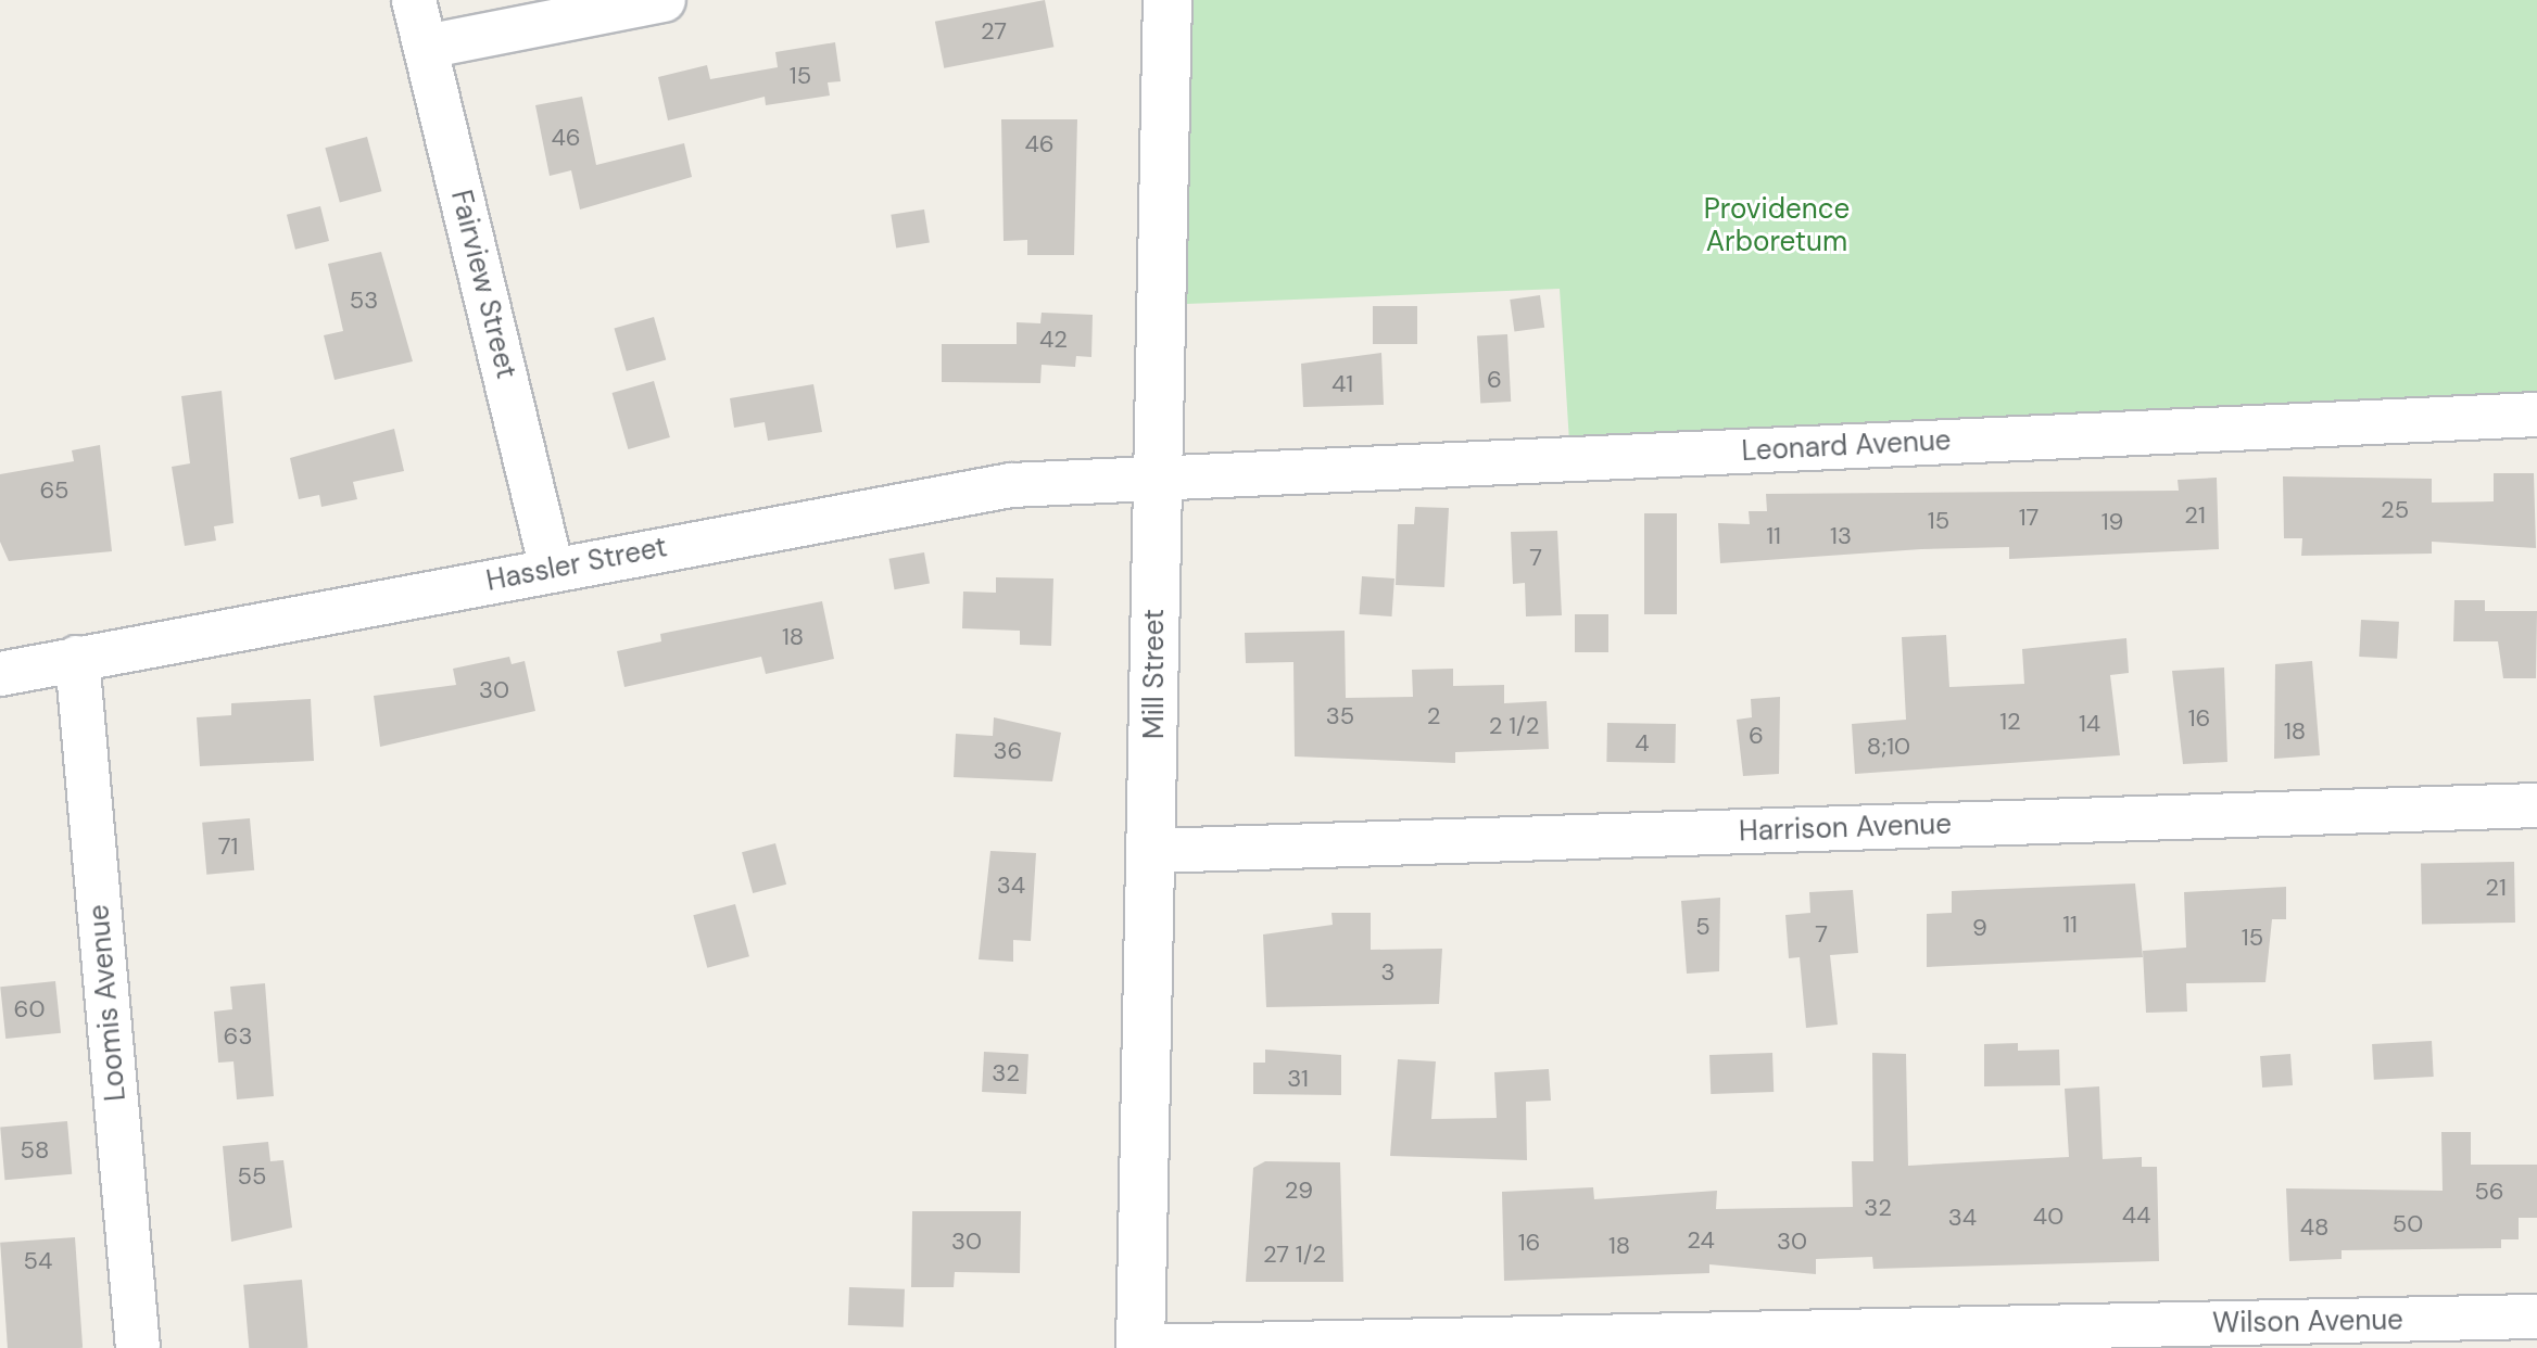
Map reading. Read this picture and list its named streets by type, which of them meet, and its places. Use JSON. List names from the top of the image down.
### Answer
{
  "streets": {
    "street": [
      "Fairview Street",
      "Leonard Avenue",
      "Hassler Street",
      "Mill Street",
      "Harrison Avenue",
      "Loomis Avenue",
      "Wilson Avenue"
    ]
  },
  "crossings": [
    ["Fairview Street", "Hassler Street"],
    ["Leonard Avenue", "Hassler Street"],
    ["Leonard Avenue", "Mill Street"],
    ["Hassler Street", "Mill Street"],
    ["Hassler Street", "Loomis Avenue"],
    ["Mill Street", "Harrison Avenue"],
    ["Mill Street", "Wilson Avenue"]
  ],
  "parks": ["Providence Arboretum"],
  "house_numbers": [
    "27",
    "15",
    "46",
    "46",
    "53",
    "42",
    "6",
    "41",
    "65",
    "25",
    "21",
    "17",
    "15",
    "19",
    "11",
    "13",
    "7",
    "18",
    "30",
    "35",
    "2",
    "16",
    "12",
    "14",
    "2 1/2",
    "18",
    "6",
    "4",
    "8;10",
    "36",
    "71",
    "34",
    "21",
    "11",
    "5",
    "9",
    "7",
    "15",
    "3",
    "60",
    "63",
    "32",
    "31",
    "58",
    "55",
    "29",
    "56",
    "32",
    "44",
    "40",
    "34",
    "50",
    "48",
    "24",
    "30",
    "30",
    "16",
    "18",
    "27 1/2",
    "54"
  ]
}
